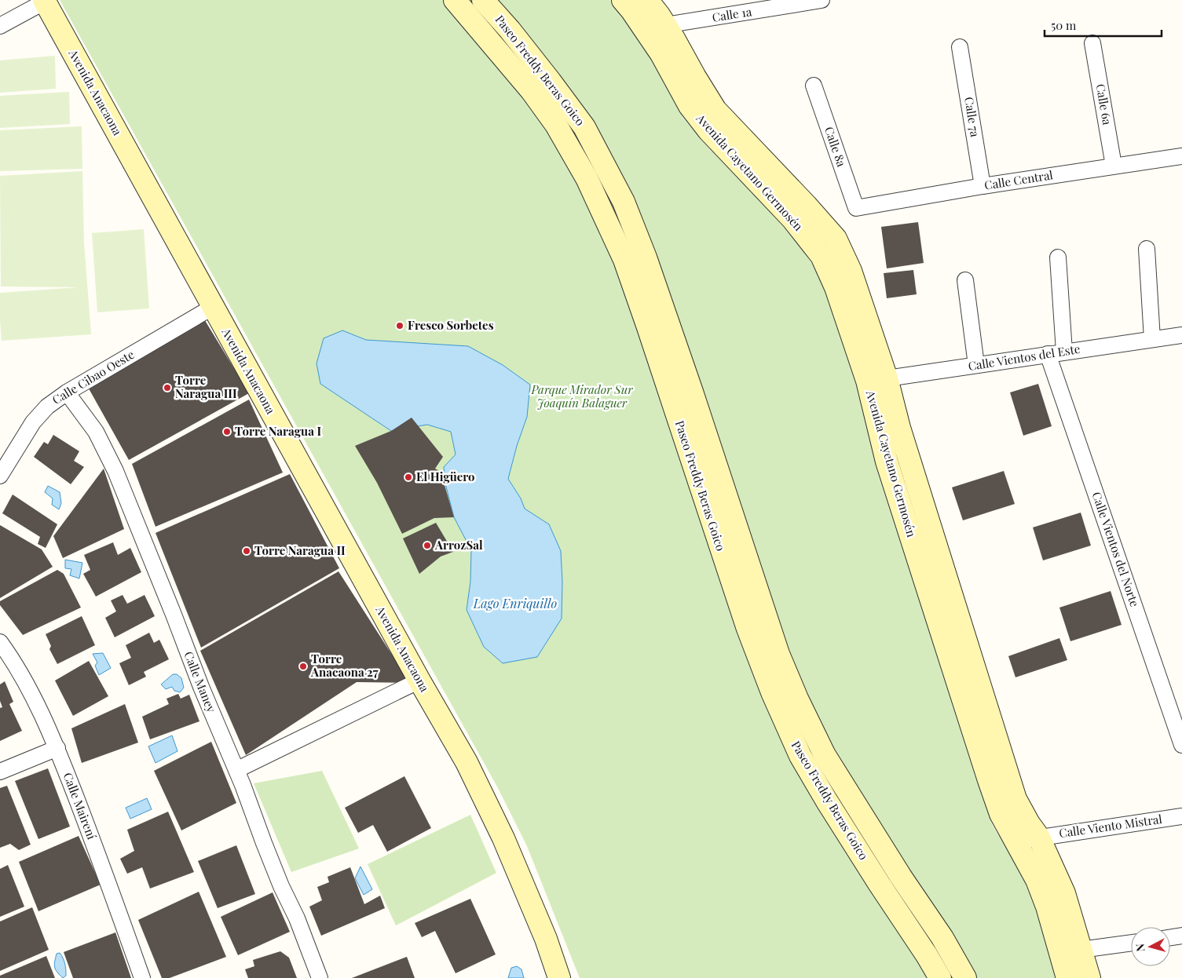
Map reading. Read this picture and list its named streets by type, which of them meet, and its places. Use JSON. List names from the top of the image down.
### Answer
{
  "streets": {
    "street": [
      "Calle 1a",
      "Paseo Freddy Beras Goico",
      "Avenida Anacaona",
      "Calle 6a",
      "Calle 7a",
      "Calle 8a",
      "Avenida Cayetano Germosén",
      "Calle Central",
      "Calle Vientos del Este",
      "Calle Cibao Oeste",
      "Calle Vientos del Norte",
      "Calle Maney",
      "Calle Mairení",
      "Calle Viento Mistral"
    ]
  },
  "crossings": [
    ["Calle 1a", "Avenida Cayetano Germosén"],
    ["Avenida Anacaona", "Calle Cibao Oeste"],
    ["Calle 6a", "Calle Central"],
    ["Calle 7a", "Calle Central"],
    ["Calle 8a", "Calle Central"],
    ["Avenida Cayetano Germosén", "Calle Vientos del Este"],
    ["Avenida Cayetano Germosén", "Calle Viento Mistral"],
    ["Calle Vientos del Este", "Calle Vientos del Norte"],
    ["Calle Cibao Oeste", "Calle Maney"]
  ],
  "water": ["Lago Enriquillo"],
  "parks": ["Parque Mirador Sur Joaquín Balaguer"],
  "places": [
    "Fresco Sorbetes",
    "Torre Naragua III",
    "Torre Naragua I",
    "El Higüero",
    "ArrozSal",
    "Torre Naragua II",
    "Torre Anacaona 27"
  ],
  "scale_bar": "50 m",
  "north": "left"
}
